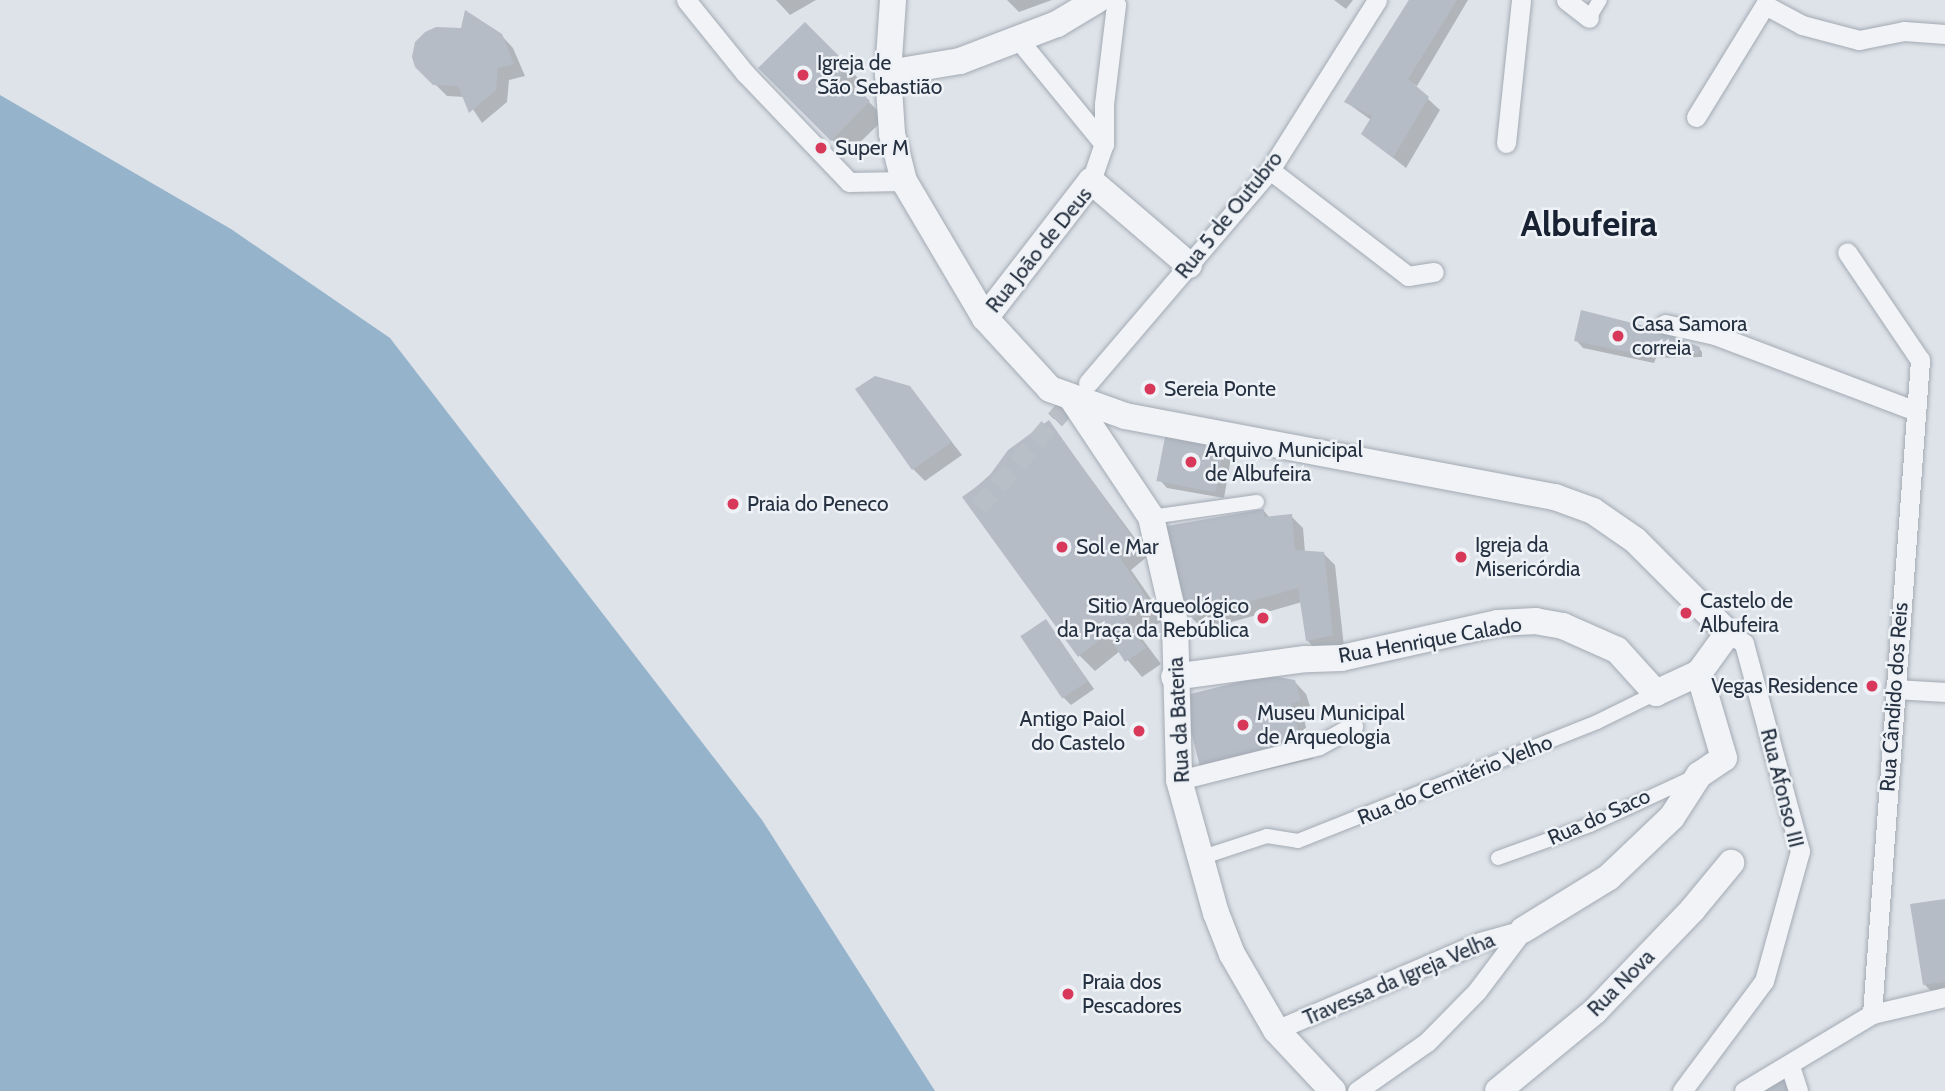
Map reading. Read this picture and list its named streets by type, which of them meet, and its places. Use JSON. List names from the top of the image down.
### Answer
{
  "streets": {
    "street": [
      "Rua 5 de Outubro",
      "Rua João de Deus",
      "Rua Henrique Calado",
      "Rua Cândido dos Reis",
      "Rua da Bateria",
      "Rua do Cemitério Velho",
      "Rua Afonso III",
      "Travessa da Igreja Velha",
      "Rua Nova"
    ],
    "lane": ["Rua do Saco"]
  },
  "crossings": [
    ["Rua 5 de Outubro", "Rua João de Deus"],
    ["Rua 5 de Outubro", "Rua da Bateria"],
    ["Rua João de Deus", "Rua da Bateria"],
    ["Rua Henrique Calado", "Rua da Bateria"],
    ["Rua Henrique Calado", "Rua do Cemitério Velho"],
    ["Rua da Bateria", "Rua do Cemitério Velho"],
    ["Rua da Bateria", "Travessa da Igreja Velha"]
  ],
  "districts": ["Albufeira"],
  "places": [
    "Igreja de São Sebastião",
    "Super M",
    "Casa Samora correia",
    "Sereia Ponte",
    "Arquivo Municipal de Albufeira",
    "Praia do Peneco",
    "Sol e Mar",
    "Igreja da Misericórdia",
    "Castelo de Albufeira",
    "Sitio Arqueológico da Praça da Rebública",
    "Vegas Residence",
    "Museu Municipal de Arqueologia",
    "Antigo Paiol do Castelo",
    "Praia dos Pescadores"
  ]
}
